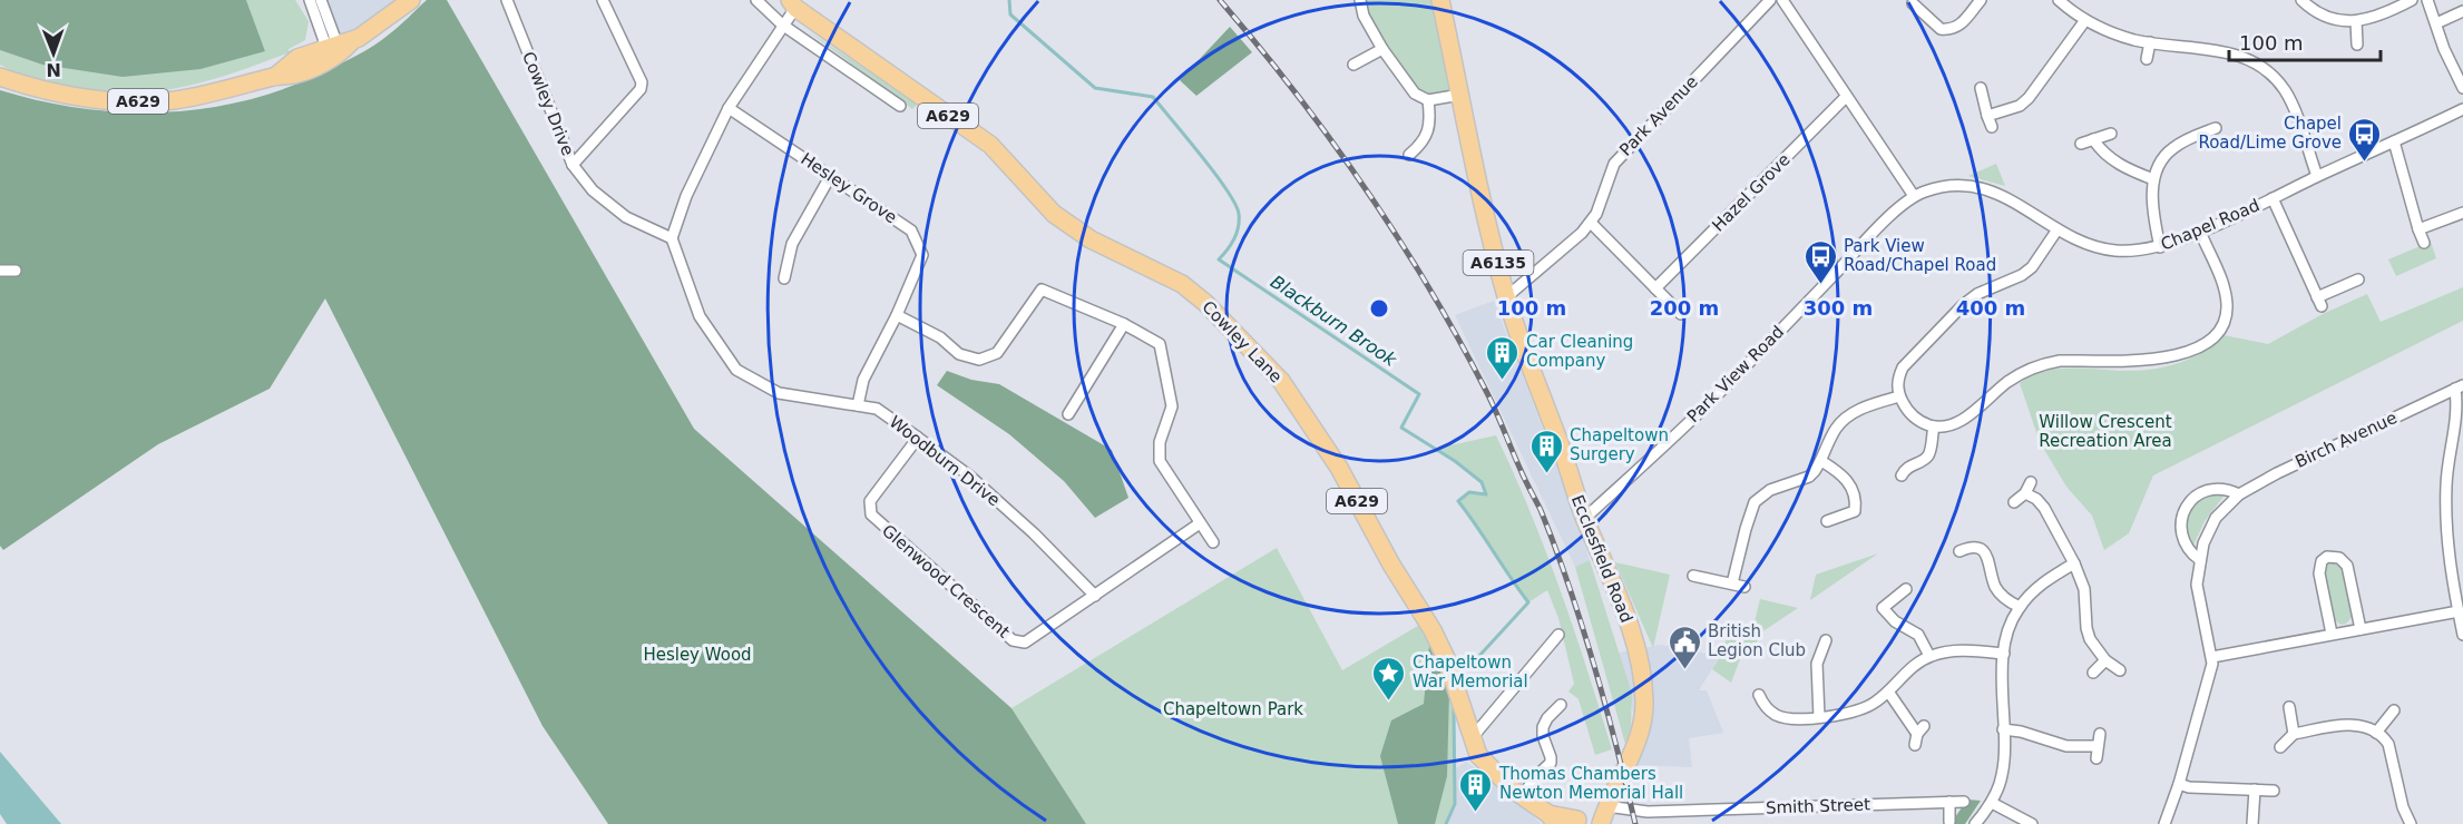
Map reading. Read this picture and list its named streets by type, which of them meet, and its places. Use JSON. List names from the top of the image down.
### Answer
{
  "streets": {
    "main road": [
      "A629",
      "A6135",
      "Cowley Lane",
      "Ecclesfield Road"
    ],
    "street": [
      "Cowley Drive",
      "Park Avenue",
      "Hesley Grove",
      "Hazel Grove",
      "Chapel Road",
      "Park View Road",
      "Birch Avenue",
      "Woodburn Drive",
      "Glenwood Crescent",
      "Smith Street"
    ]
  },
  "crossings": [
    ["Cowley Drive", "Woodburn Drive"],
    ["Park Avenue", "Ecclesfield Road"],
    ["Hesley Grove", "Woodburn Drive"],
    ["Chapel Road", "Park View Road"],
    ["Park View Road", "Ecclesfield Road"],
    ["Woodburn Drive", "Glenwood Crescent"],
    ["Ecclesfield Road", "Smith Street"]
  ],
  "water": ["Blackburn Brook"],
  "parks": ["Willow Crescent Recreation Area", "Hesley Wood", "Chapeltown Park"],
  "places": {
    "bus stop": ["Chapel Road/Lime Grove", "Park View Road/Chapel Road"],
    "building": ["Car Cleaning Company", "Chapeltown Surgery", "Thomas Chambers Newton Memorial Hall"],
    "public building": ["British Legion Club"],
    "place": ["Chapeltown War Memorial"]
  },
  "scale_bar": "100 m",
  "north": "bottom",
  "rings": [
    "100 m",
    "200 m",
    "300 m",
    "400 m"
  ]
}
